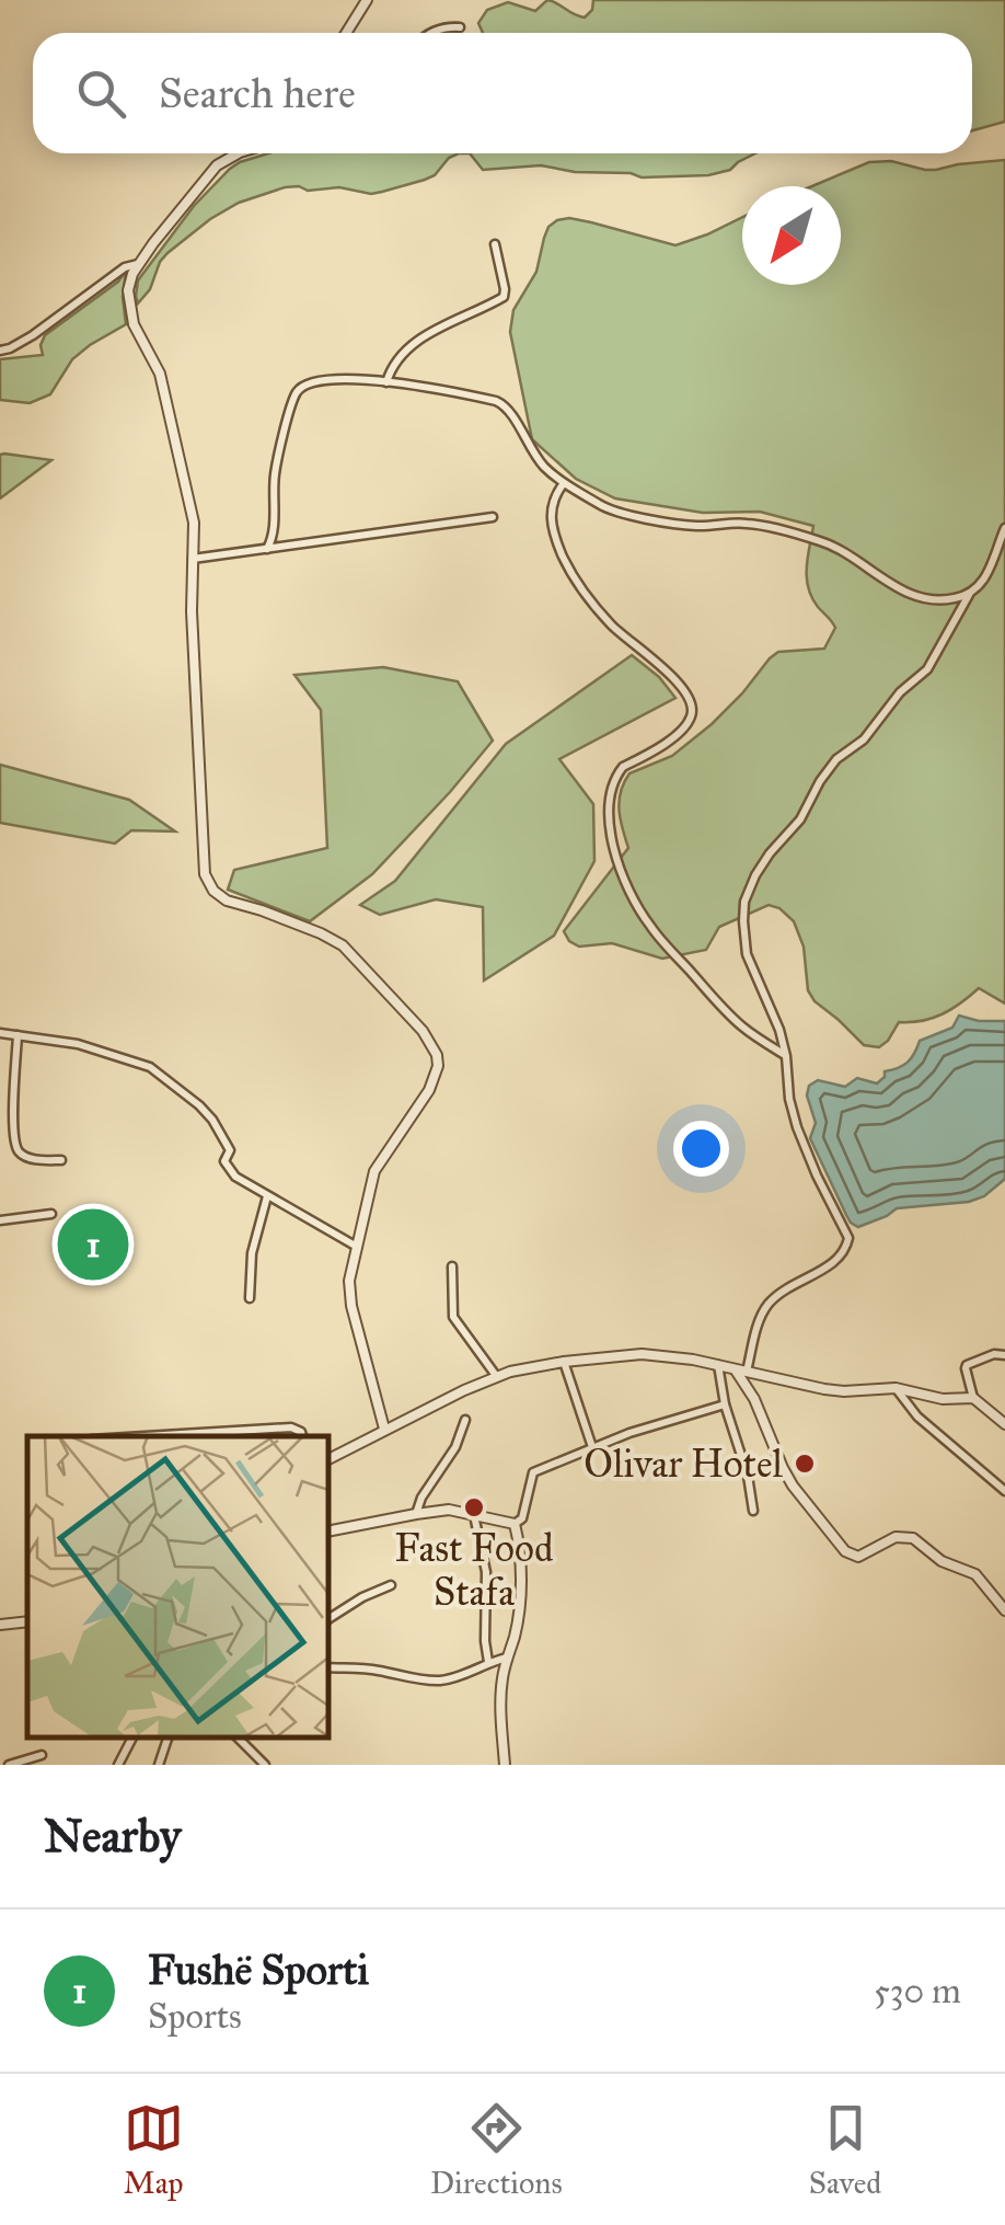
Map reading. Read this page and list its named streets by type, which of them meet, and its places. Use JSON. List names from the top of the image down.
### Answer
{
  "places": ["Olivar Hotel", "Fast Food Stafa"],
  "north": "bottom left",
  "page": {
    "search": "Search here",
    "pins": "1",
    "heading": "Nearby",
    "list": [
      {
        "mark": "1",
        "name": "Fushë Sporti",
        "note": "Sports",
        "value": "530 m"
      }
    ],
    "nav": ["Map", "Directions", "Saved"]
  }
}
